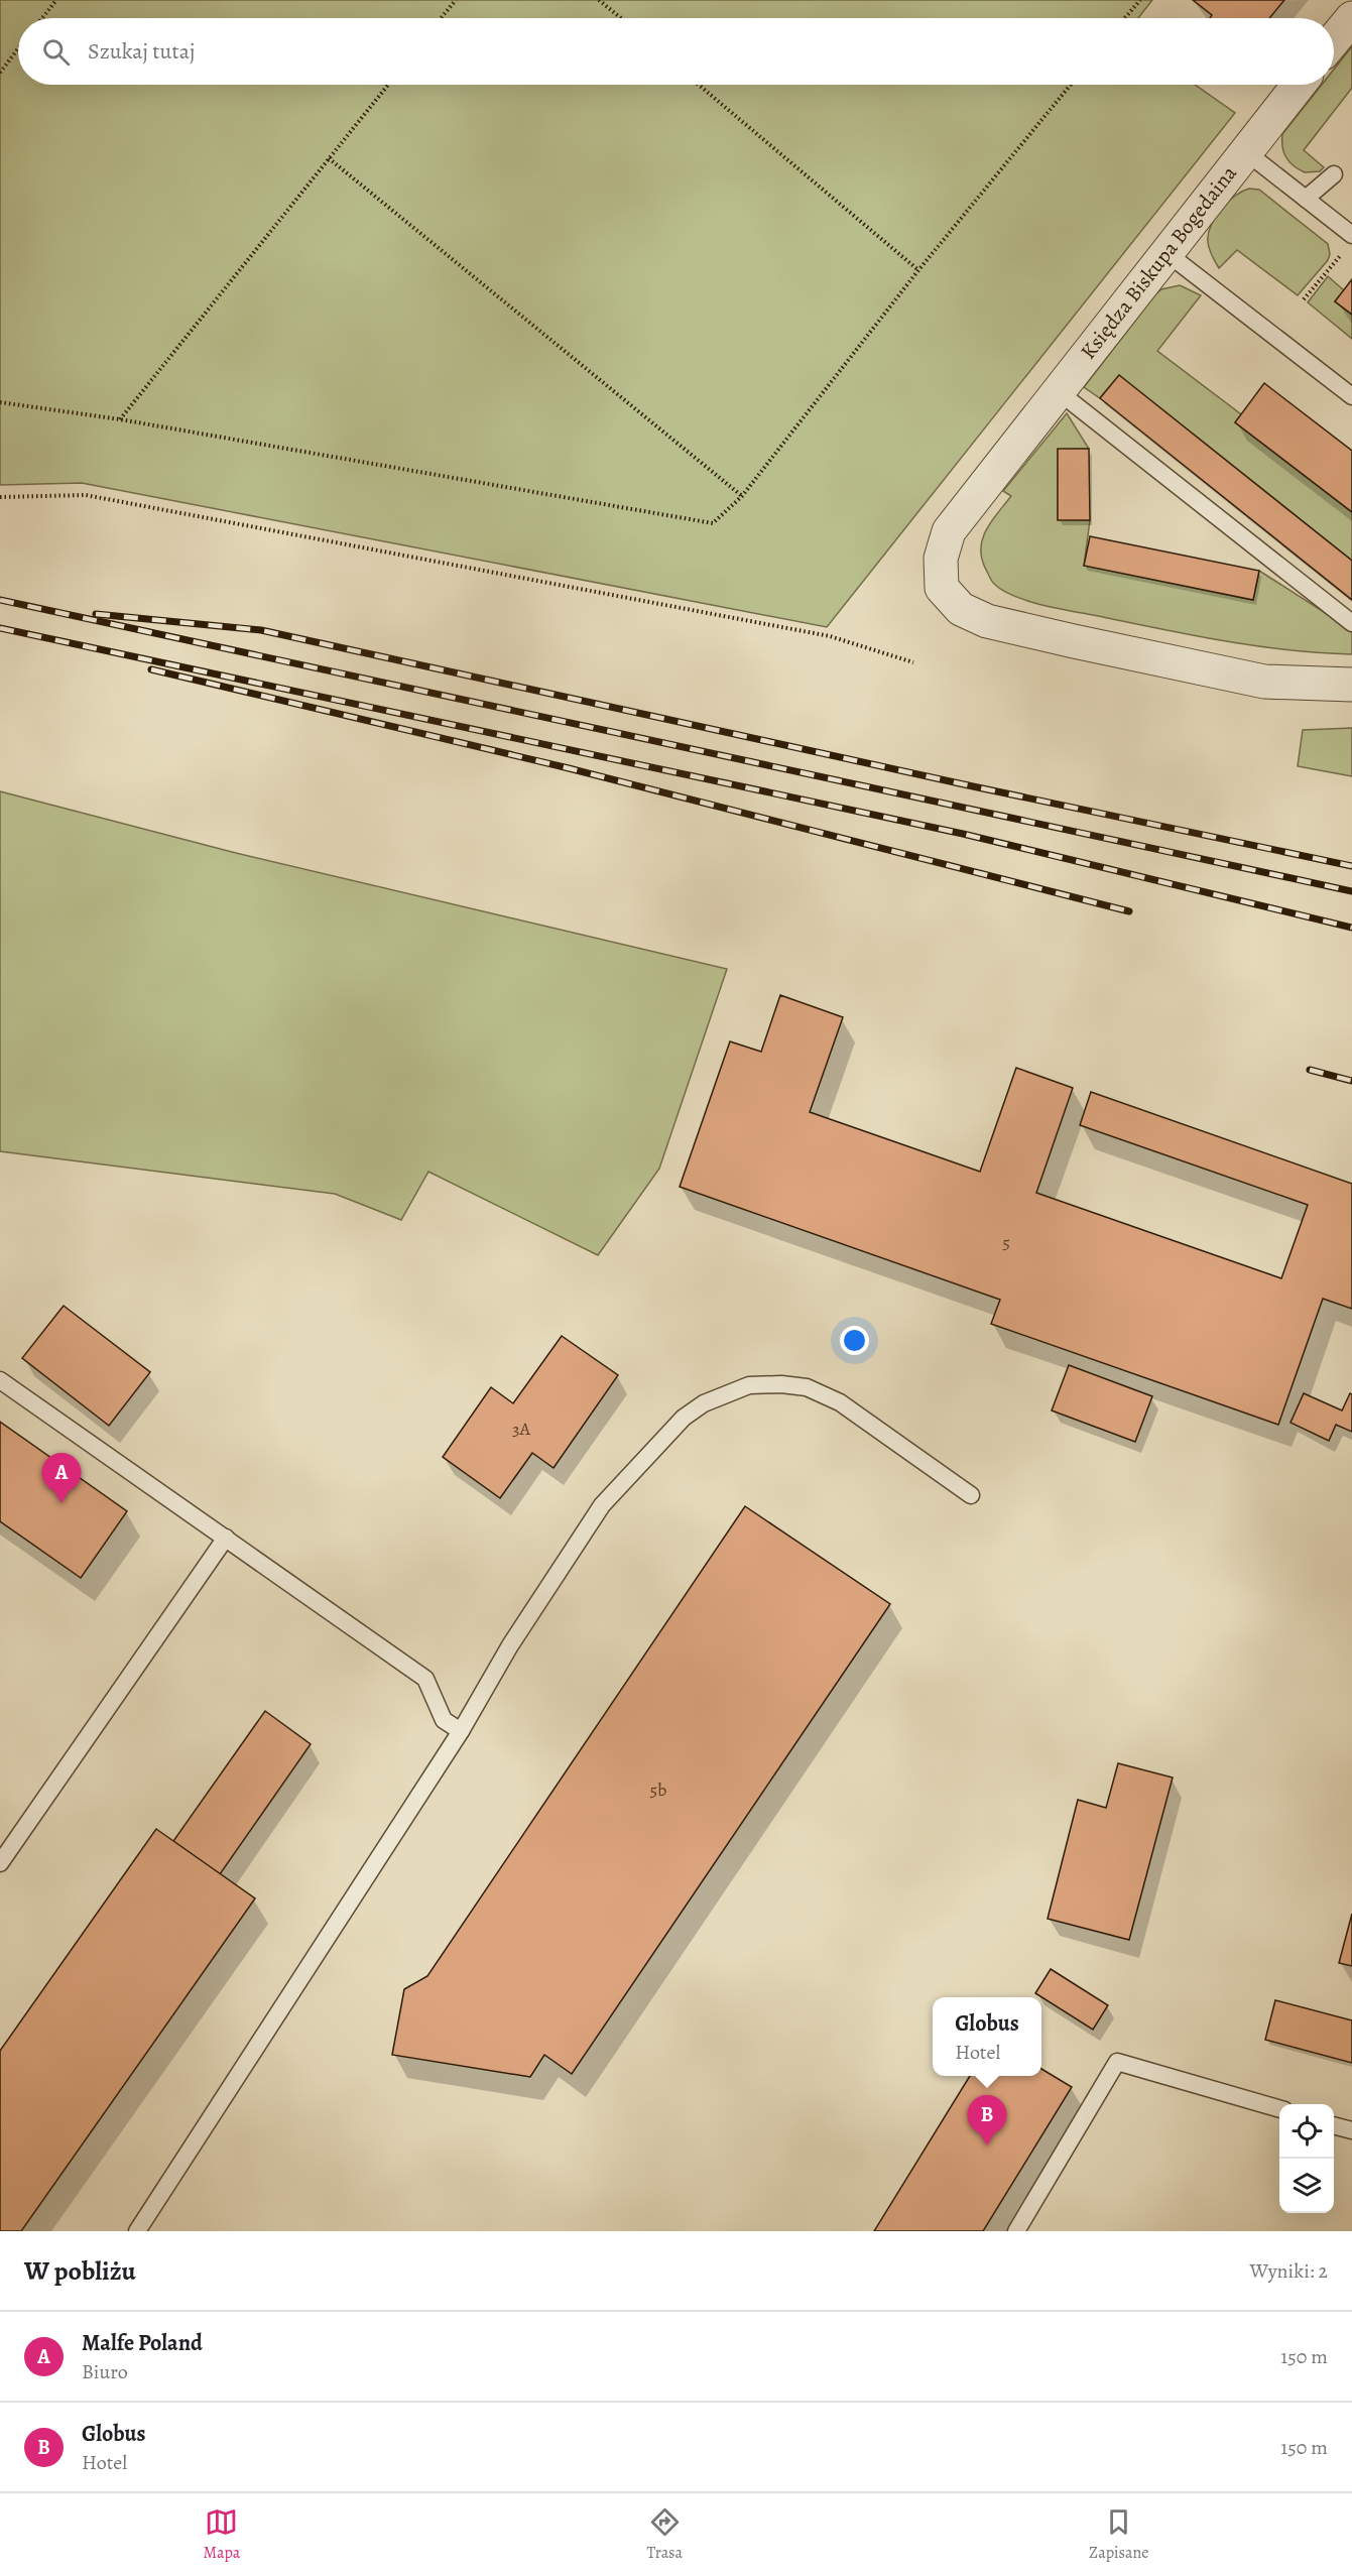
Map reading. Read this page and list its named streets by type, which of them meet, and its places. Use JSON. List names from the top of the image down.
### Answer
{
  "streets": {
    "street": ["Księdza Biskupa Bogedaina"]
  },
  "house_numbers": ["5", "3A", "5b"],
  "page": {
    "search": "Szukaj tutaj",
    "pins": ["A", "B"],
    "popup": ["Globus", "Hotel"],
    "heading": ["W pobliżu", "Wyniki: 2"],
    "list": [
      {
        "mark": "A",
        "name": "Malfe Poland",
        "note": "Biuro",
        "value": "150 m"
      },
      {
        "mark": "B",
        "name": "Globus",
        "note": "Hotel",
        "value": "150 m"
      }
    ],
    "nav": ["Mapa", "Trasa", "Zapisane"]
  }
}
